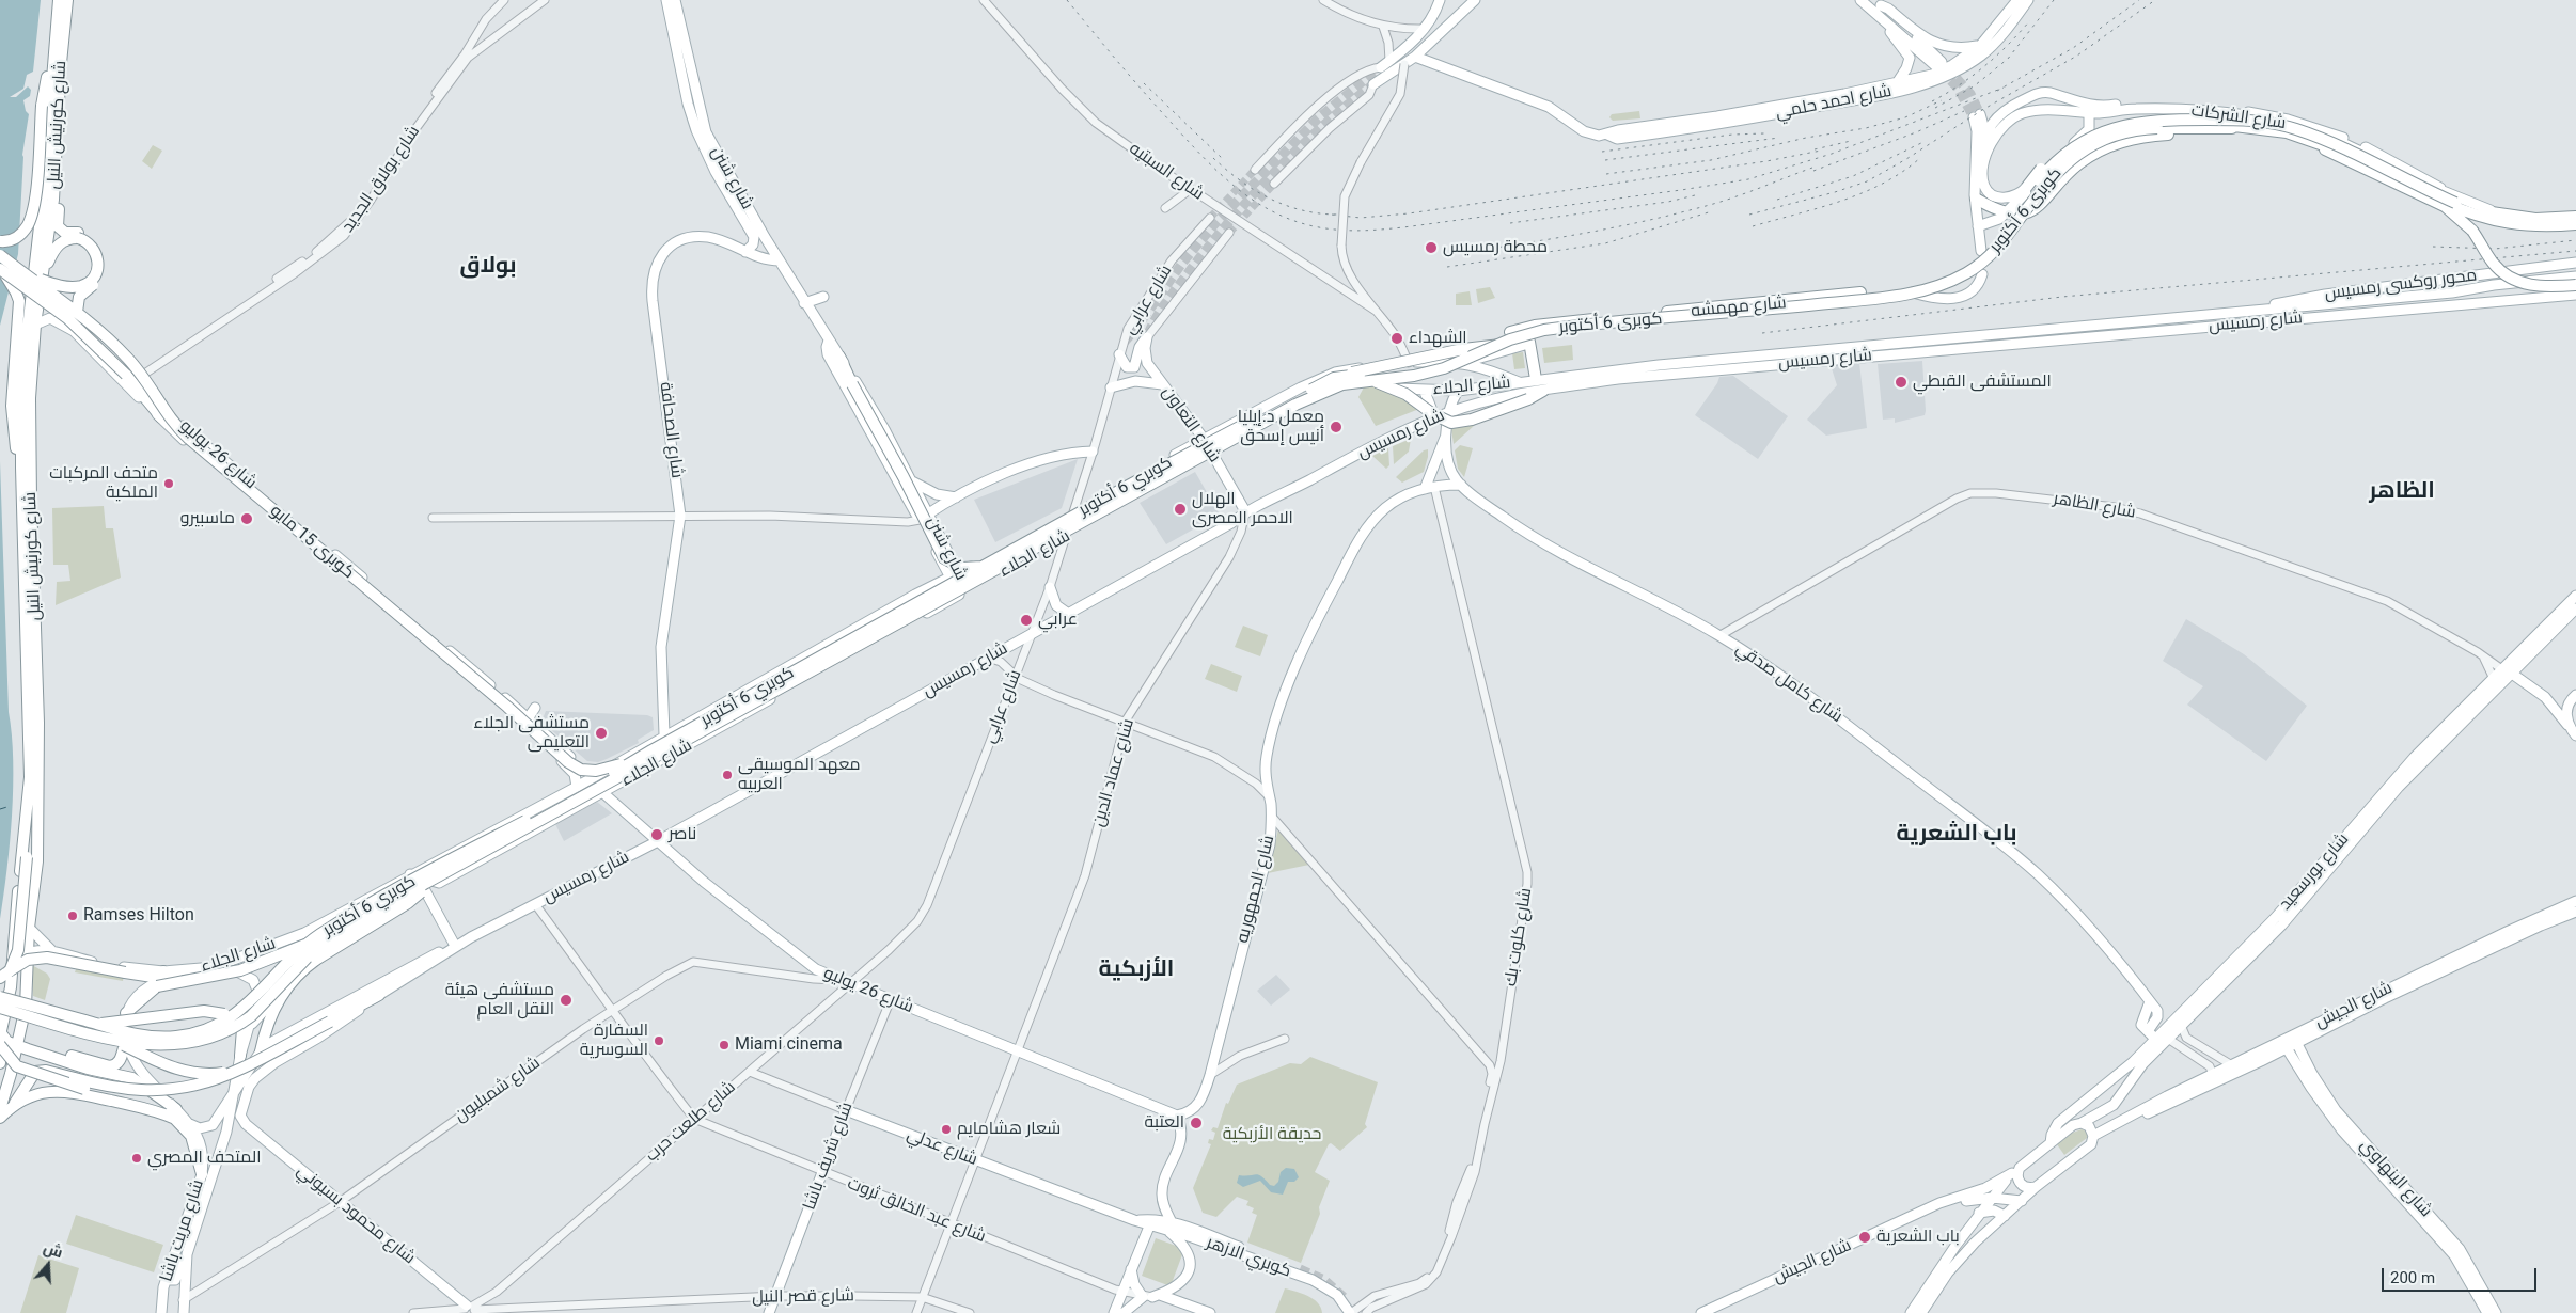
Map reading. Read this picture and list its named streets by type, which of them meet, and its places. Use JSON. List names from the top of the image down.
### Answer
{
  "streets": {
    "highway": [
      "شارع كورنيش النيل",
      "كوبرى 6 أكتوبر",
      "كوبري 6 أكتوبر",
      "كوبرى 15 مايو"
    ],
    "main road": [
      "شارع احمد حلمي",
      "شارع الشركات",
      "شارع شنن",
      "محور روكسى رمسيس",
      "شارع مهمشه",
      "شارع رمسيس",
      "شارع الجلاء",
      "شارع التعاون",
      "شارع الصحافة",
      "شارع 26 يوليو",
      "شارع الظاهر",
      "شارع كامل صدقي",
      "شارع بورسعيد",
      "شارع الجمهوريه",
      "شارع الجيش",
      "شارع عدلي",
      "شارع شريف باشا",
      "شارع البنهاوي",
      "شارع محمود بسيوني",
      "شارع مريت باشا",
      "كوبري الازهر"
    ],
    "street": [
      "شارع السبتيه",
      "شارع بولاق الجديد",
      "شارع عرابي",
      "شارع عماد الدين",
      "شارع كلوت بك",
      "شارع شمبليون",
      "شارع طلعت حرب",
      "شارع عبد الخالق ثروت",
      "شارع قصر النيل"
    ]
  },
  "crossings": [
    ["شارع الشركات", "كوبرى 6 أكتوبر"],
    ["شارع كورنيش النيل", "شارع الجلاء"],
    ["شارع كورنيش النيل", "شارع 26 يوليو"],
    ["شارع شنن", "شارع الجلاء"],
    ["شارع شنن", "شارع الصحافة"],
    ["كوبرى 6 أكتوبر", "كوبري 6 أكتوبر"],
    ["محور روكسى رمسيس", "شارع رمسيس"],
    ["شارع عرابي", "شارع رمسيس"],
    ["شارع عرابي", "شارع الجلاء"],
    ["شارع عرابي", "شارع طلعت حرب"],
    ["شارع مهمشه", "شارع الجلاء"],
    ["شارع رمسيس", "شارع الجلاء"],
    ["شارع رمسيس", "شارع التعاون"],
    ["شارع رمسيس", "شارع 26 يوليو"],
    ["شارع رمسيس", "شارع كامل صدقي"],
    ["شارع رمسيس", "شارع عماد الدين"],
    ["شارع رمسيس", "شارع عبد الخالق ثروت"],
    ["شارع رمسيس", "شارع محمود بسيوني"],
    ["شارع رمسيس", "شارع مريت باشا"],
    ["شارع الجلاء", "شارع التعاون"],
    ["شارع الجلاء", "شارع الصحافة"],
    ["شارع الجلاء", "شارع 26 يوليو"],
    ["شارع الجلاء", "كوبري 6 أكتوبر"],
    ["شارع الجلاء", "شارع كامل صدقي"],
    ["شارع الجلاء", "شارع مريت باشا"],
    ["شارع التعاون", "شارع عماد الدين"],
    ["شارع 26 يوليو", "شارع عماد الدين"],
    ["شارع 26 يوليو", "شارع الجمهوريه"],
    ["شارع 26 يوليو", "شارع شمبليون"],
    ["شارع 26 يوليو", "شارع طلعت حرب"],
    ["شارع 26 يوليو", "شارع شريف باشا"],
    ["كوبري 6 أكتوبر", "كوبرى 15 مايو"],
    ["شارع الظاهر", "شارع كامل صدقي"],
    ["شارع الظاهر", "شارع بورسعيد"],
    ["شارع كامل صدقي", "شارع بورسعيد"],
    ["شارع كامل صدقي", "شارع الجمهوريه"],
    ["شارع عماد الدين", "شارع عدلي"],
    ["شارع عماد الدين", "شارع عبد الخالق ثروت"],
    ["شارع عماد الدين", "شارع قصر النيل"],
    ["شارع بورسعيد", "شارع الجيش"],
    ["شارع الجمهوريه", "شارع كلوت بك"],
    ["شارع كلوت بك", "كوبري الازهر"],
    ["شارع الجيش", "شارع البنهاوي"],
    ["شارع شمبليون", "شارع عبد الخالق ثروت"],
    ["شارع شمبليون", "شارع محمود بسيوني"],
    ["شارع شمبليون", "شارع مريت باشا"],
    ["شارع طلعت حرب", "شارع عدلي"],
    ["شارع طلعت حرب", "شارع عبد الخالق ثروت"],
    ["شارع طلعت حرب", "شارع محمود بسيوني"],
    ["شارع طلعت حرب", "شارع قصر النيل"],
    ["شارع عدلي", "شارع شريف باشا"],
    ["شارع عدلي", "كوبري الازهر"],
    ["شارع شريف باشا", "شارع عبد الخالق ثروت"],
    ["شارع شريف باشا", "شارع قصر النيل"],
    ["شارع عبد الخالق ثروت", "كوبري الازهر"],
    ["شارع محمود بسيوني", "شارع قصر النيل"]
  ],
  "districts": [
    "بولاق",
    "الظاهر",
    "باب الشعرية",
    "الأزبكية"
  ],
  "parks": ["حديقة الأزبكية"],
  "places": [
    "محطة رمسيس",
    "الشهداء",
    "المستشفى القبطي",
    "معمل د.إيليا أنيس إسحق",
    "متحف المركبات الملكية",
    "الهلال الاحمر المصرى",
    "ماسبيرو",
    "عرابي",
    "مستشفى الجلاء التعليمى",
    "معهد الموسيقى العربيه",
    "ناصر",
    "Ramses Hilton",
    "مستشفى هيئة النقل العام",
    "السفارة السوسرية",
    "Miami cinema",
    "العتبة",
    "شعار هشامايم",
    "المتحف المصري",
    "باب الشعرية"
  ],
  "scale_bar": "200 m",
  "north": "top"
}
